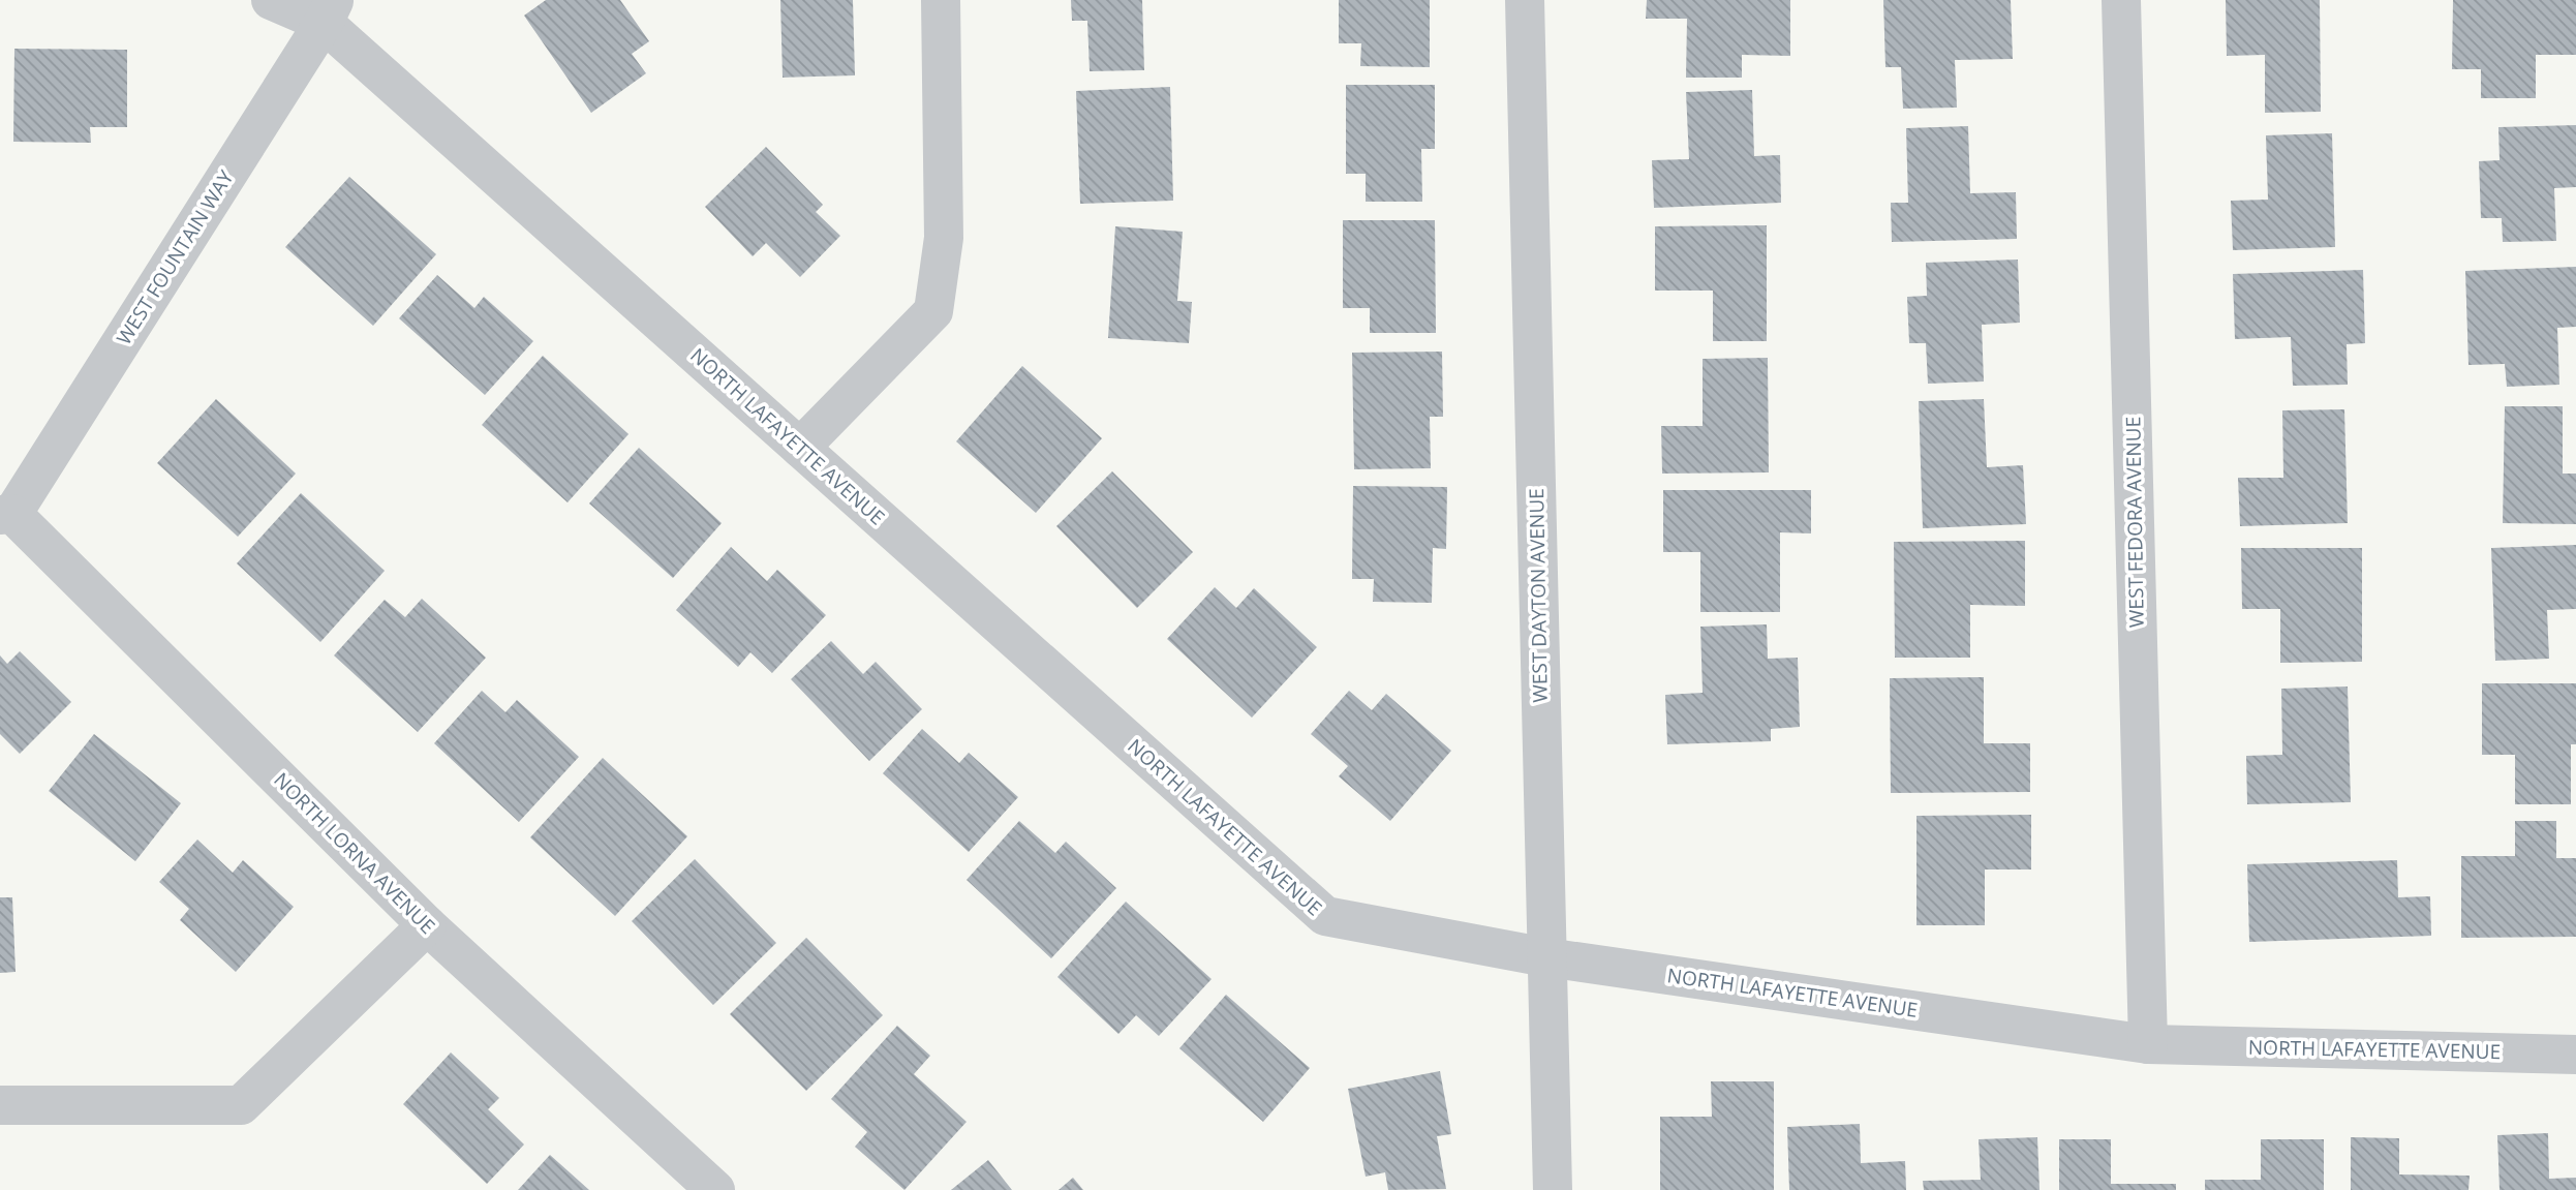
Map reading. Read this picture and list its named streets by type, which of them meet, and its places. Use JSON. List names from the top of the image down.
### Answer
{
  "streets": {
    "street": [
      "WEST FOUNTAIN WAY",
      "NORTH LAFAYETTE AVENUE",
      "WEST FEDORA AVENUE",
      "WEST DAYTON AVENUE",
      "NORTH LORNA AVENUE"
    ]
  },
  "crossings": [
    ["WEST FOUNTAIN WAY", "NORTH LAFAYETTE AVENUE"],
    ["WEST FOUNTAIN WAY", "NORTH LORNA AVENUE"],
    ["NORTH LAFAYETTE AVENUE", "WEST FEDORA AVENUE"],
    ["NORTH LAFAYETTE AVENUE", "WEST DAYTON AVENUE"]
  ]
}
